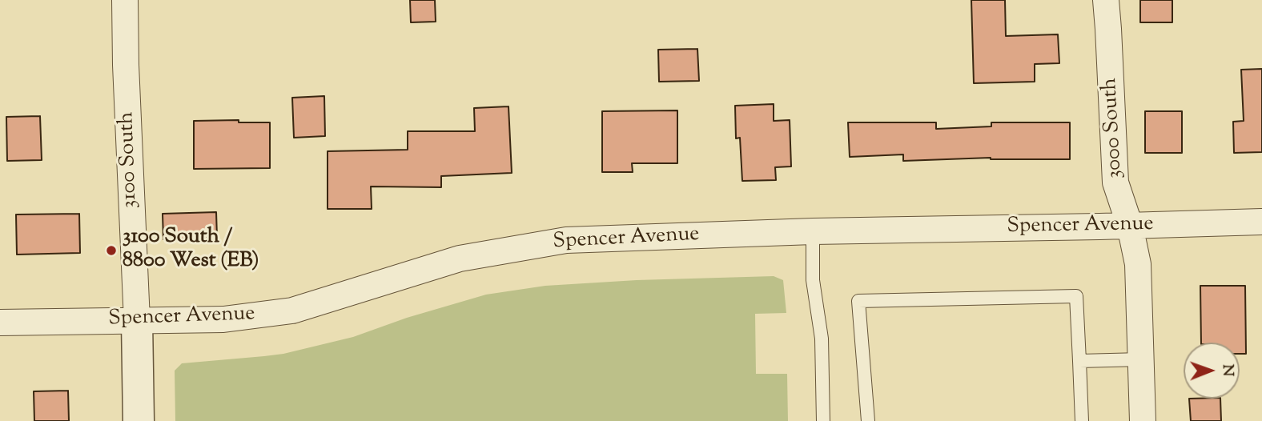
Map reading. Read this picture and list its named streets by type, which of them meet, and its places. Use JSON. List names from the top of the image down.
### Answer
{
  "streets": {
    "street": ["3000 South", "3100 South", "Spencer Avenue"]
  },
  "crossings": [
    ["3000 South", "Spencer Avenue"],
    ["3100 South", "Spencer Avenue"]
  ],
  "places": ["3100 South / 8800 West (EB)"],
  "north": "right"
}
